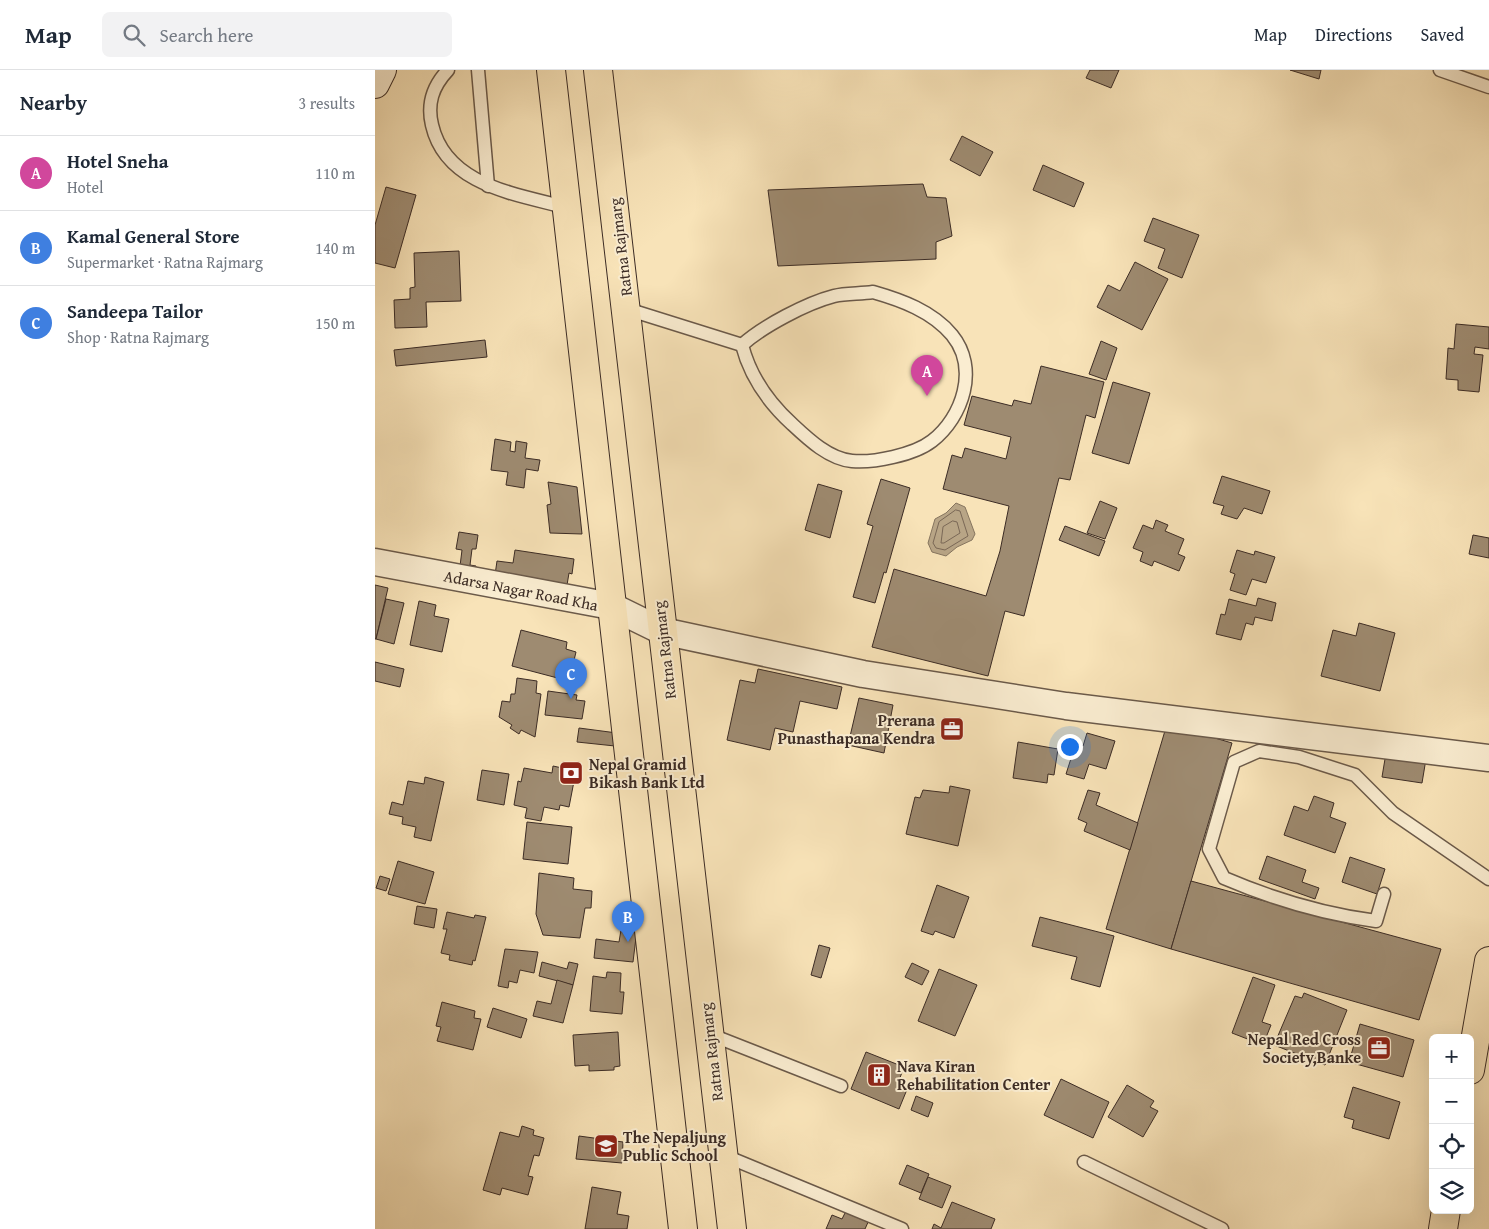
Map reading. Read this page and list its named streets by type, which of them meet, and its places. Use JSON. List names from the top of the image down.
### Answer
{
  "streets": {
    "main road": ["Ratna Rajmarg"],
    "street": ["Adarsa Nagar Road Kha"]
  },
  "crossings": [
    ["Ratna Rajmarg", "Adarsa Nagar Road Kha"]
  ],
  "places": {
    "office": ["Prerana Punasthapana Kendra", "Nepal Red Cross Society,Banke"],
    "bank": ["Nepal Gramid Bikash Bank Ltd"],
    "building": ["Nava Kiran Rehabilitation Center"],
    "school or university": ["The Nepaljung Public School"]
  },
  "page": {
    "header": "Map",
    "search": "Search here",
    "nav": ["Map", "Directions", "Saved"],
    "heading": ["Nearby", "3 results"],
    "list": [
      {
        "mark": "A",
        "name": "Hotel Sneha",
        "note": "Hotel",
        "value": "110 m"
      },
      {
        "mark": "B",
        "name": "Kamal General Store",
        "note": "Supermarket · Ratna Rajmarg",
        "value": "140 m"
      },
      {
        "mark": "C",
        "name": "Sandeepa Tailor",
        "note": "Shop · Ratna Rajmarg",
        "value": "150 m"
      }
    ],
    "pins": ["A", "C", "B"],
    "map_buttons": ["+", "−"]
  }
}
